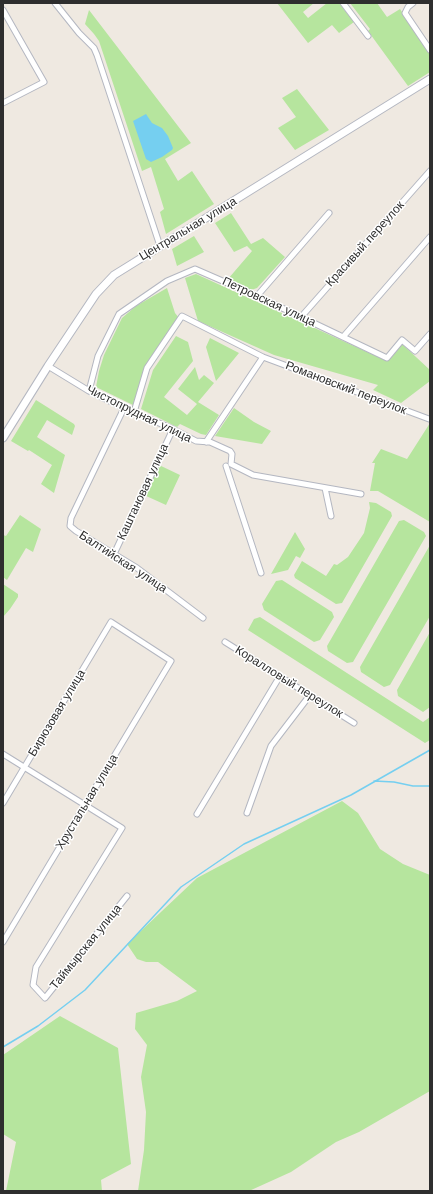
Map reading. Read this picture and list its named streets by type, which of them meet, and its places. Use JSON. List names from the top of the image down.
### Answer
{
  "streets": {
    "main road": ["Центральная улица"],
    "street": [
      "Красивый переулок",
      "Петровская улица",
      "Романовский переулок",
      "Чистопрудная улица",
      "Каштановая улица",
      "Балтийская улица",
      "Коралловый переулок",
      "Бирюзовая улица",
      "Хрустальная улица",
      "Таймырская улица"
    ]
  },
  "crossings": [
    ["Центральная улица", "Чистопрудная улица"],
    ["Красивый переулок", "Петровская улица"],
    ["Петровская улица", "Чистопрудная улица"],
    ["Чистопрудная улица", "Каштановая улица"],
    ["Чистопрудная улица", "Балтийская улица"],
    ["Каштановая улица", "Балтийская улица"],
    ["Бирюзовая улица", "Хрустальная улица"],
    ["Хрустальная улица", "Таймырская улица"]
  ]
}
